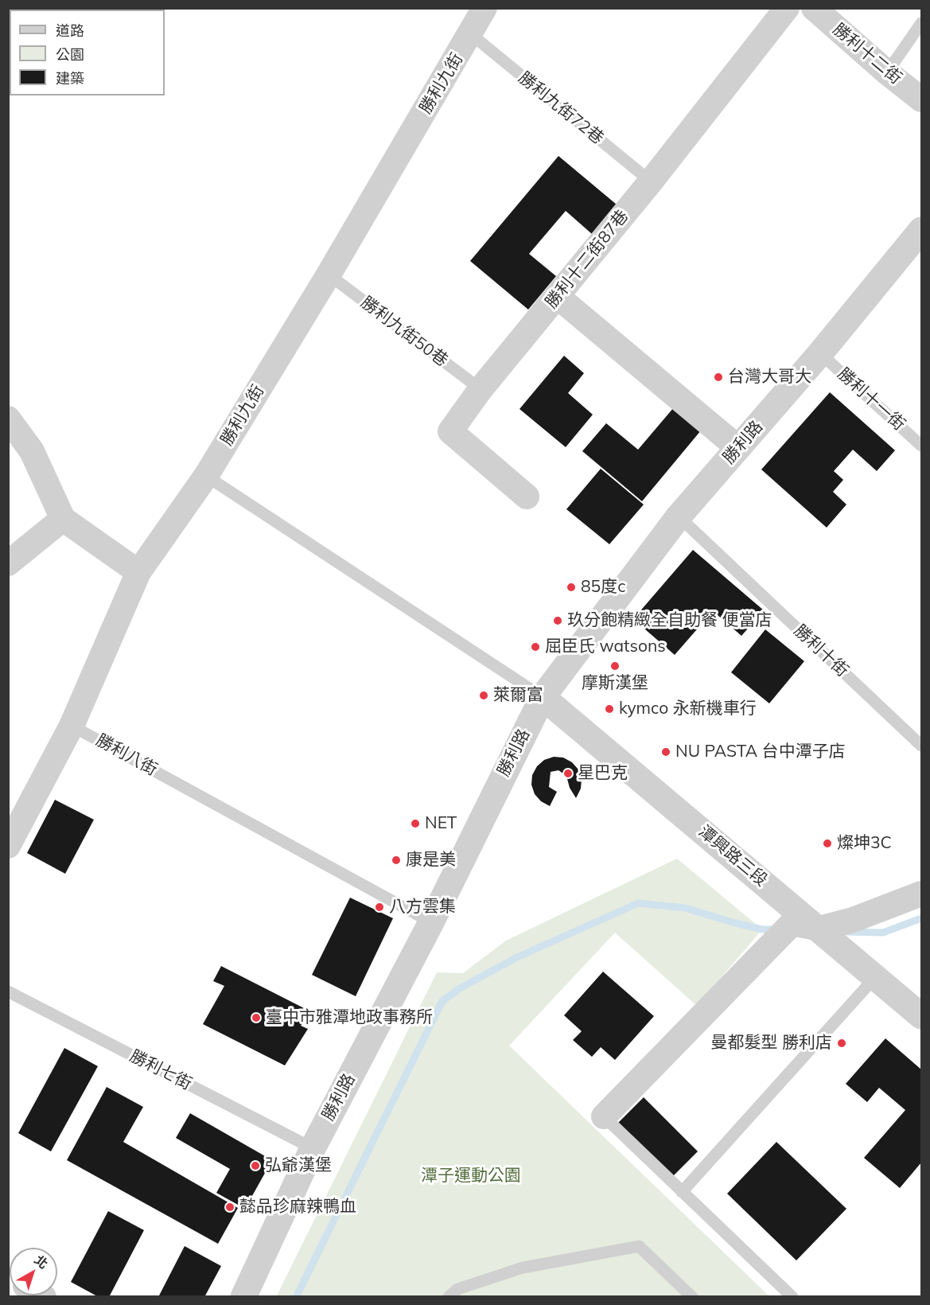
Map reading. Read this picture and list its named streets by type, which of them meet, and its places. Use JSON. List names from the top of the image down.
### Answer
{
  "streets": {
    "street": [
      "勝利十二街",
      "勝利九街",
      "勝利十二街87巷",
      "勝利路",
      "潭興路三段"
    ],
    "lane": [
      "勝利九街72巷",
      "勝利九街50巷",
      "勝利十一街",
      "勝利十街",
      "勝利八街",
      "勝利七街"
    ]
  },
  "crossings": [
    ["勝利九街", "勝利九街72巷"],
    ["勝利九街", "勝利九街50巷"],
    ["勝利九街72巷", "勝利十二街87巷"],
    ["勝利十二街87巷", "勝利九街50巷"],
    ["勝利十一街", "勝利路"],
    ["勝利路", "勝利十街"],
    ["勝利路", "勝利八街"],
    ["勝利路", "潭興路三段"],
    ["勝利路", "勝利七街"]
  ],
  "parks": ["潭子運動公園"],
  "places": [
    "台灣大哥大",
    "85度c",
    "玖分飽精緻全自助餐 便當店",
    "屈臣氏 watsons",
    "摩斯漢堡",
    "萊爾富",
    "kymco 永新機車行",
    "NU PASTA 台中潭子店",
    "星巴克",
    "NET",
    "燦坤3C",
    "康是美",
    "八方雲集",
    "臺中市雅潭地政事務所",
    "曼都髮型 勝利店",
    "弘爺漢堡",
    "懿品珍麻辣鴨血"
  ],
  "legend": ["道路", "公園", "建築"],
  "north": "top right"
}
